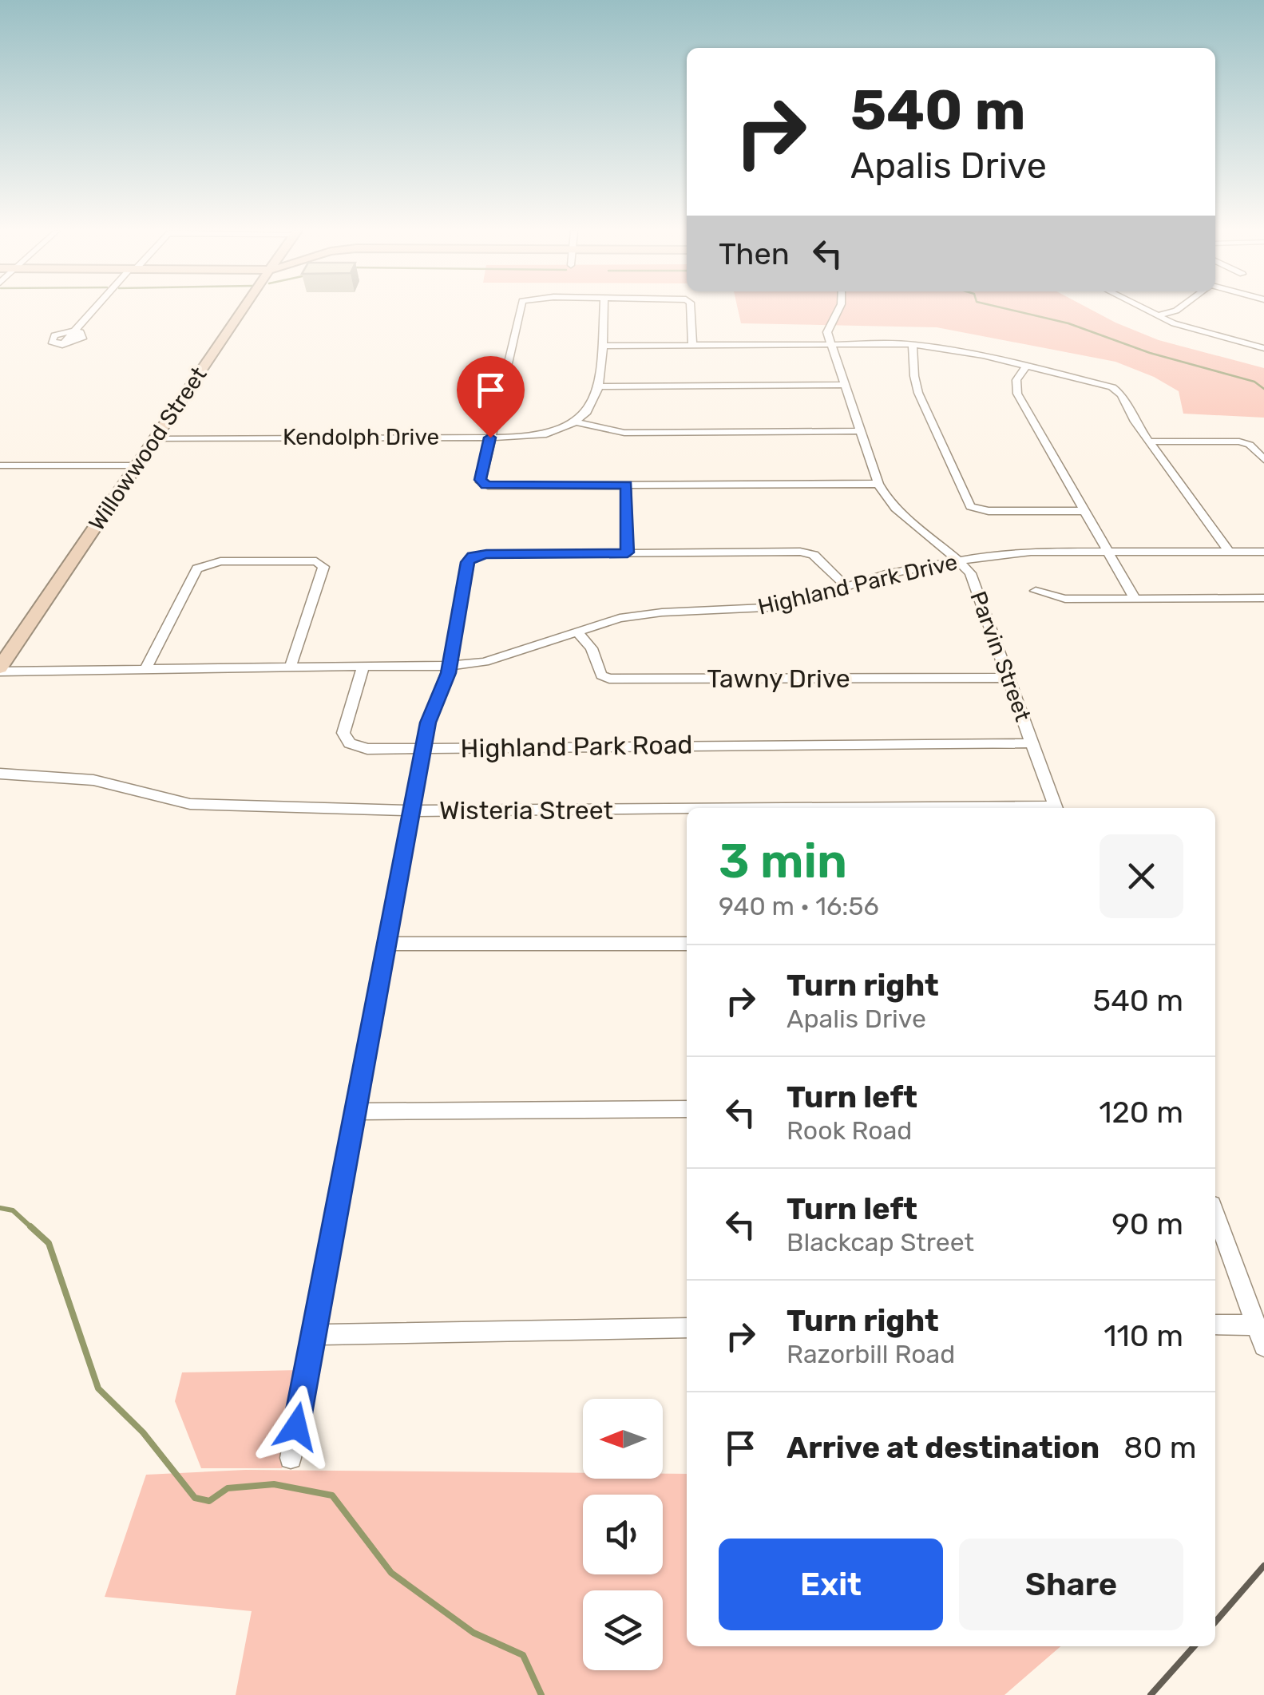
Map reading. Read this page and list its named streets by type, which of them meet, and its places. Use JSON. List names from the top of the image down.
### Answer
{
  "streets": {
    "street": [
      "Kendolph Drive",
      "Willowwood Street",
      "Highland Park Drive",
      "Parvin Street",
      "Tawny Drive",
      "Highland Park Road",
      "Wisteria Street"
    ]
  },
  "crossings": [
    ["Kendolph Drive", "Willowwood Street"],
    ["Highland Park Drive", "Parvin Street"],
    ["Highland Park Drive", "Tawny Drive"],
    ["Highland Park Drive", "Highland Park Road"],
    ["Parvin Street", "Tawny Drive"],
    ["Parvin Street", "Highland Park Road"]
  ],
  "north": "left",
  "page": {
    "turn": ["540 m", "Apalis Drive"],
    "then": "Then",
    "heading": ["3 min", "940 m · 16:56"],
    "list": [
      {
        "name": "Turn right",
        "note": "Apalis Drive",
        "value": "540 m"
      },
      {
        "name": "Turn left",
        "note": "Rook Road",
        "value": "120 m"
      },
      {
        "name": "Turn left",
        "note": "Blackcap Street",
        "value": "90 m"
      },
      {
        "name": "Turn right",
        "note": "Razorbill Road",
        "value": "110 m"
      },
      {
        "name": "Arrive at destination",
        "value": "80 m"
      }
    ],
    "buttons": ["Exit", "Share"]
  }
}
